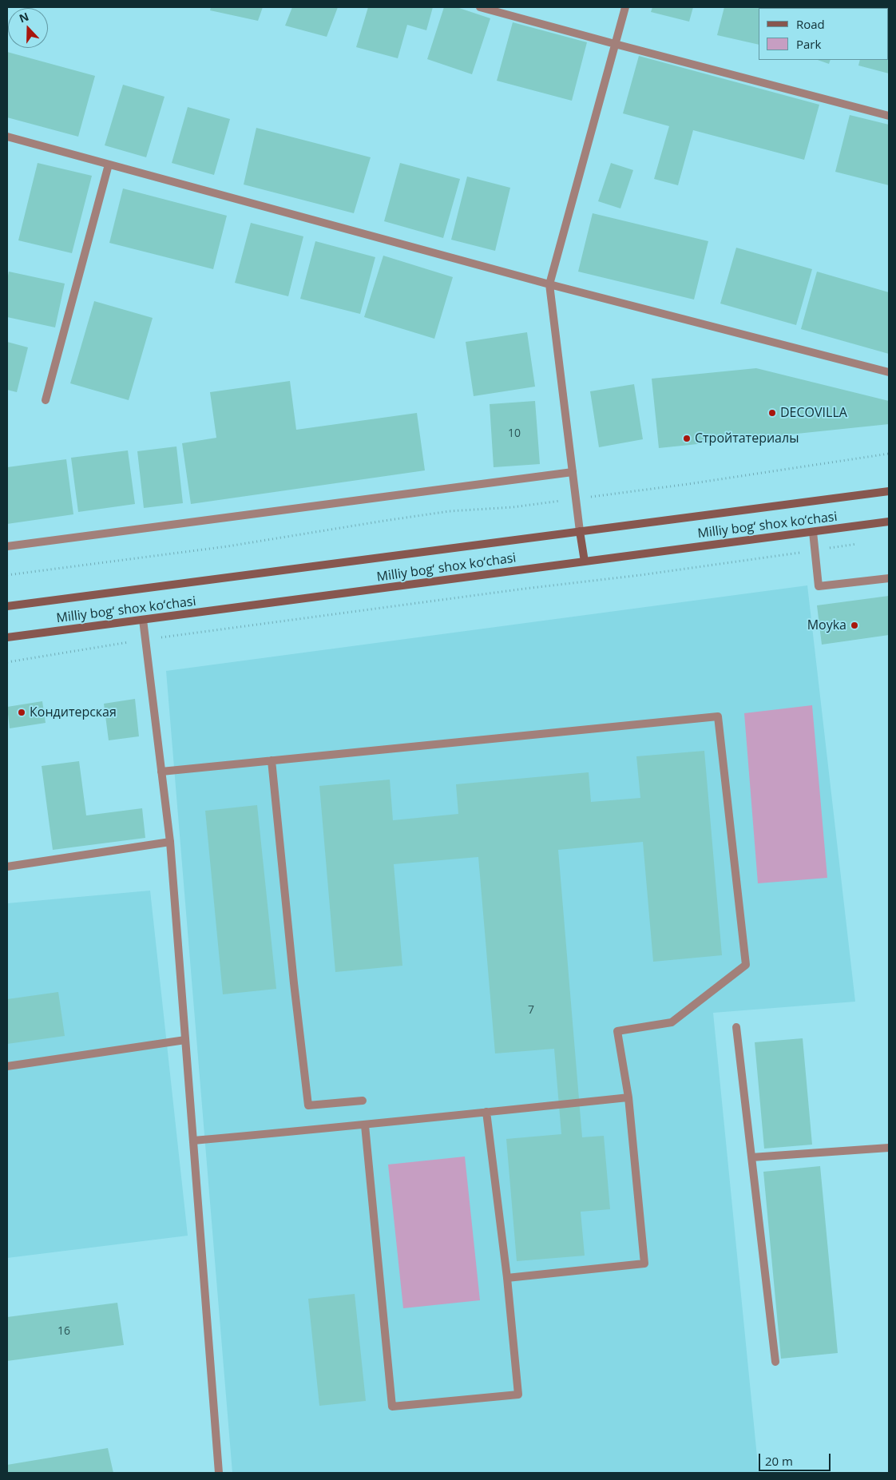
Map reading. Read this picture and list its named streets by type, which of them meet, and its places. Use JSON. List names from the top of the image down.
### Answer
{
  "streets": {
    "main road": ["Milliy bog‘ shox ko‘chasi"]
  },
  "places": [
    "DECOVILLA",
    "Стройтатериалы",
    "Moyka",
    "Кондитерская"
  ],
  "house_numbers": ["10", "7", "16"],
  "legend": ["Road", "Park"],
  "scale_bar": "20 m",
  "north": "top"
}
